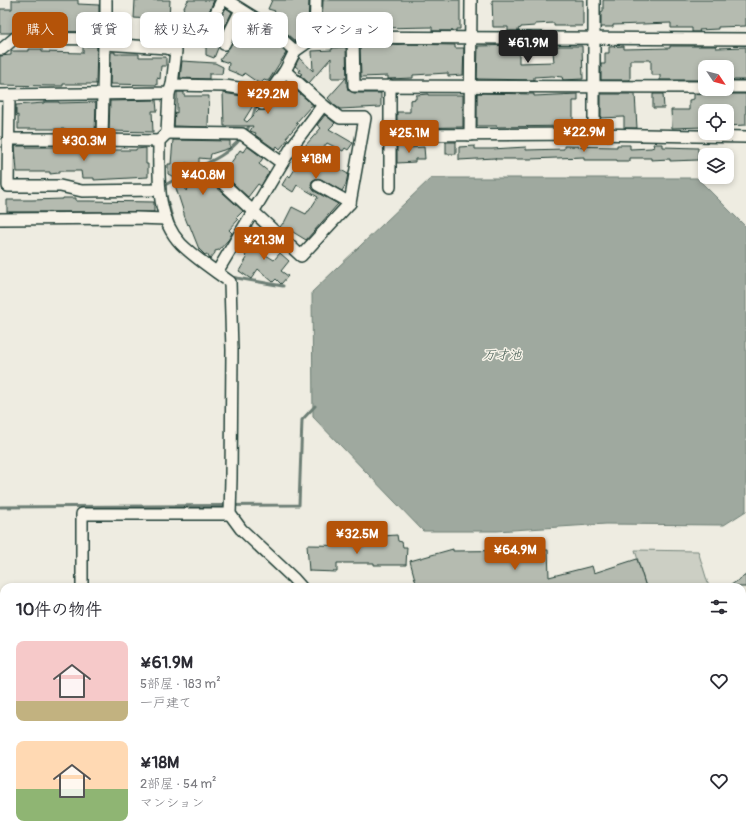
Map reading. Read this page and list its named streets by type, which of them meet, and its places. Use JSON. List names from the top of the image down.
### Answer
{
  "water": ["万才池"],
  "north": "bottom right",
  "page": {
    "chip": [
      "購入",
      "賃貸",
      "絞り込み",
      "新着",
      "マンション"
    ],
    "price": [
      "¥61.9M",
      "¥29.2M",
      "¥22.9M",
      "¥25.1M",
      "¥30.3M",
      "¥18M",
      "¥40.8M",
      "¥21.3M",
      "¥32.5M",
      "¥64.9M"
    ],
    "heading": "10件の物件",
    "list": [
      {
        "name": "¥61.9M",
        "note": "5部屋 · 183 m² · 一戸建て"
      },
      {
        "name": "¥18M",
        "note": "2部屋 · 54 m² · マンション"
      }
    ]
  }
}
